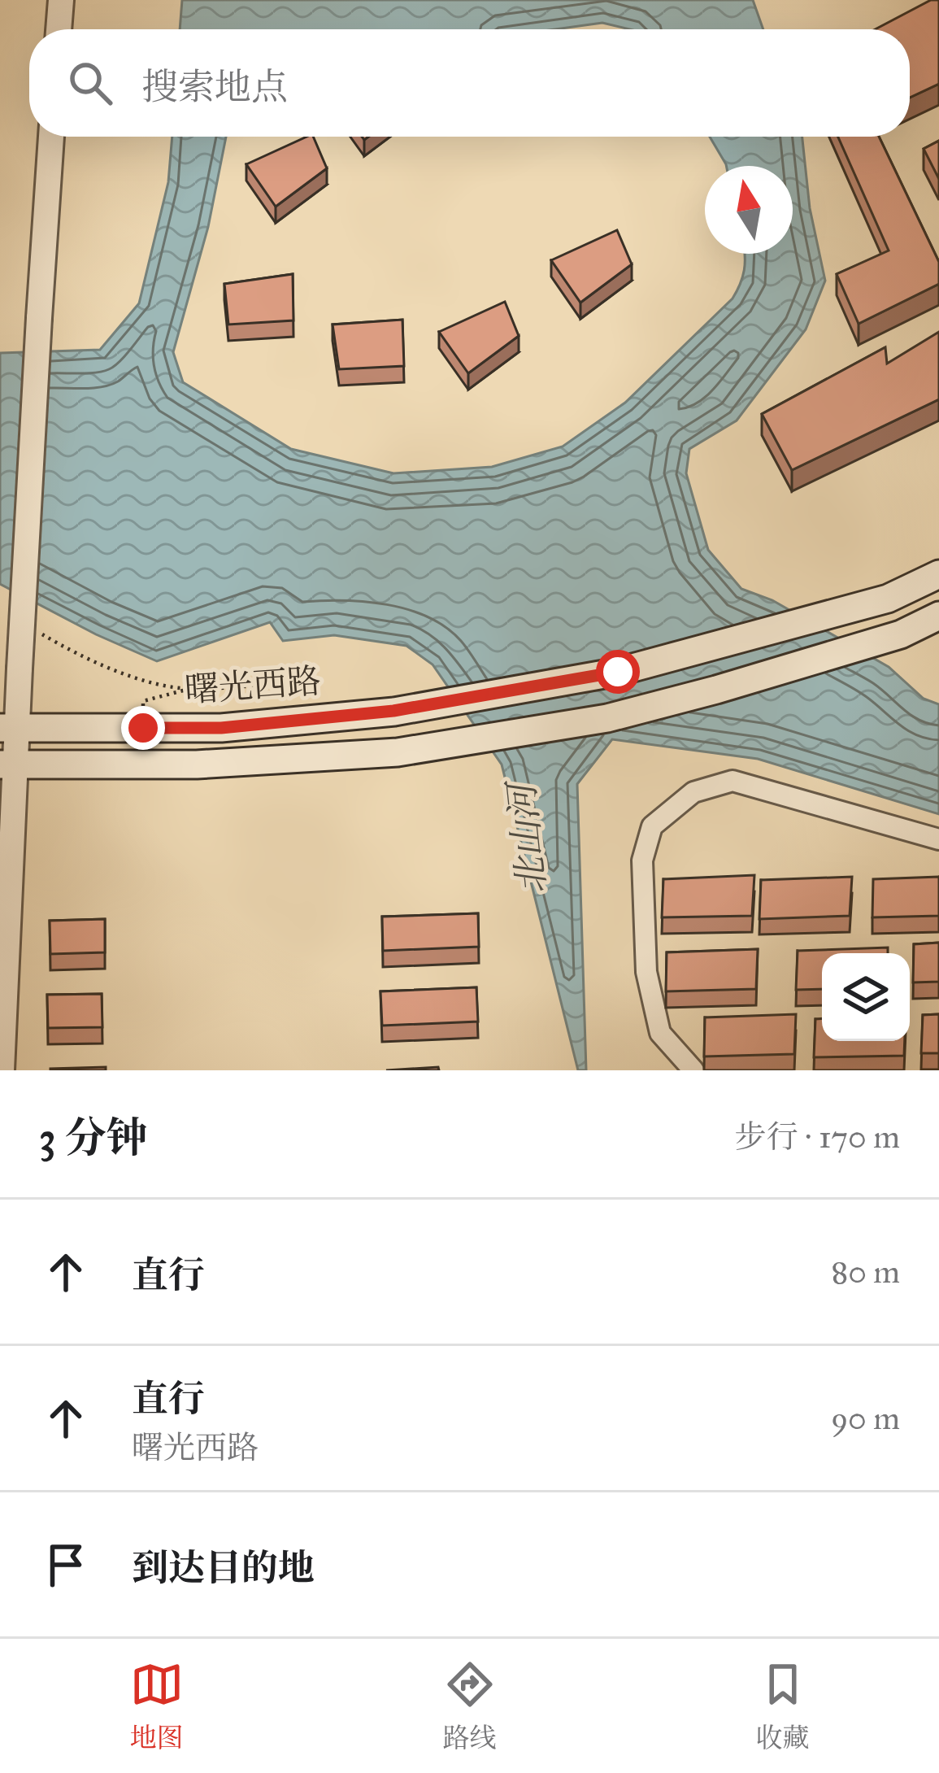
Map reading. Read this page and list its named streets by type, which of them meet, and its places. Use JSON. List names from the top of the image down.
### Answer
{
  "streets": {
    "main road": ["曙光西路"]
  },
  "water": ["北山河"],
  "north": "top",
  "page": {
    "search": "搜索地点",
    "heading": ["3 分钟", "步行 · 170 m"],
    "list": [
      ["直行", "80 m"],
      ["直行", "曙光西路", "90 m"],
      "到达目的地"
    ],
    "nav": ["地图", "路线", "收藏"]
  }
}
